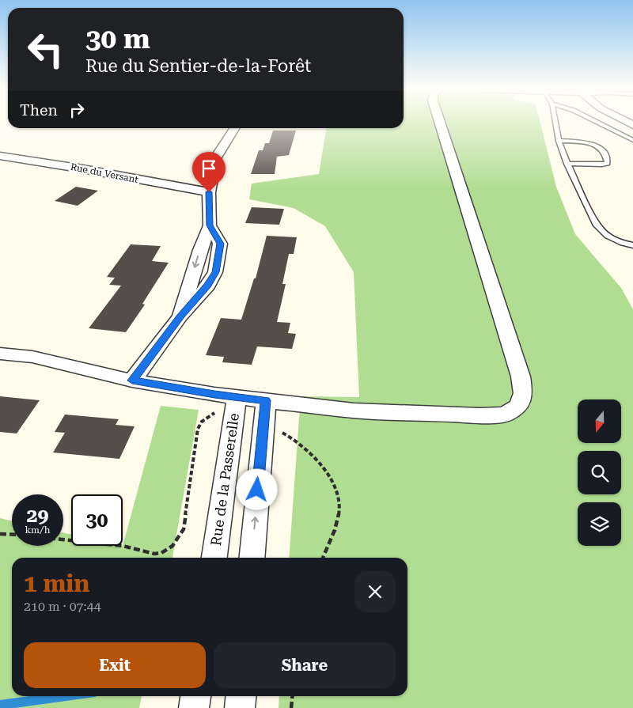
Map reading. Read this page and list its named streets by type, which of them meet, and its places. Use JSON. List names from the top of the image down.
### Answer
{
  "streets": {
    "street": ["Rue du Versant", "Rue de la Passerelle"]
  },
  "north": "bottom",
  "page": {
    "turn": ["30 m", "Rue du Sentier-de-la-Forêt"],
    "then": "Then",
    "speed": "29 km/h",
    "limit": "30",
    "heading": ["1 min", "210 m · 07:44"],
    "buttons": ["Exit", "Share"]
  }
}
